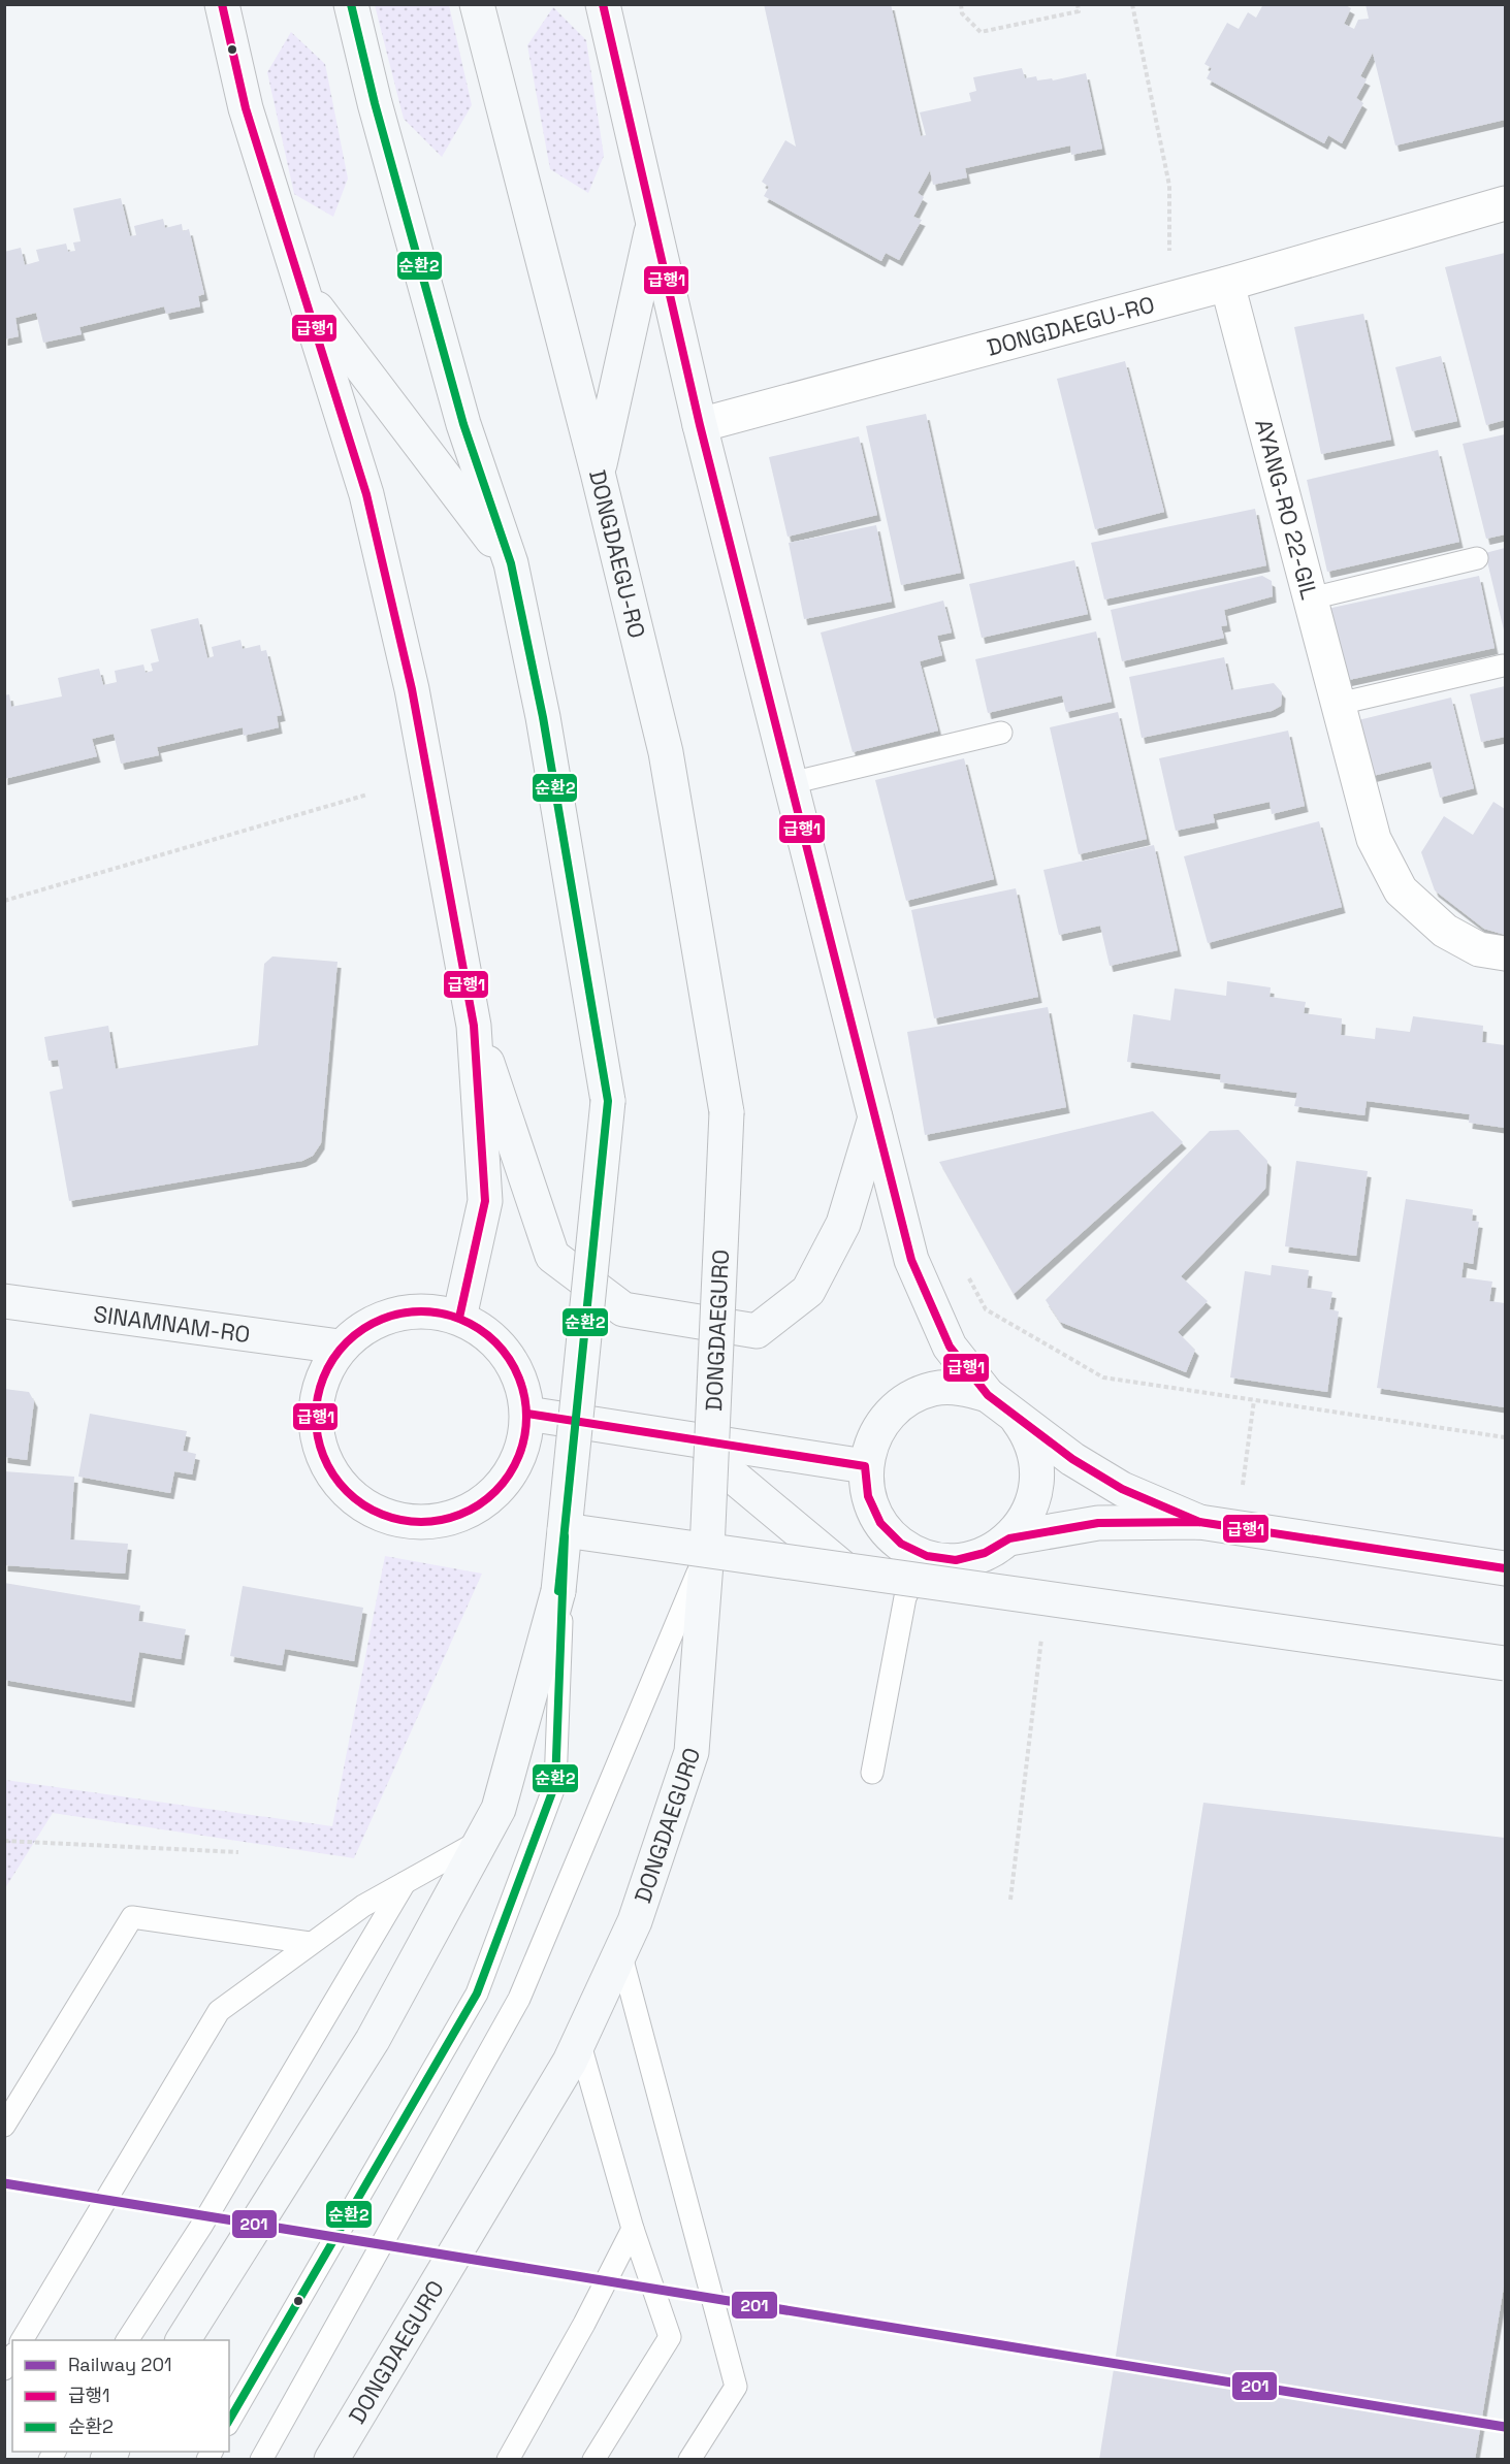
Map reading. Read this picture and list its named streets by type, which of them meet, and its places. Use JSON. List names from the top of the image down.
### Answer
{
  "streets": {
    "main road": ["DONGDAEGU-RO", "SINAMNAM-RO", "DONGDAEGURO"],
    "street": ["AYANG-RO 22-GIL"]
  },
  "crossings": [
    ["DONGDAEGU-RO", "AYANG-RO 22-GIL"],
    ["DONGDAEGU-RO", "DONGDAEGURO"]
  ],
  "lines": ["transit line 급행1", "transit line 순환2", "rail line 201"],
  "legend": ["Railway 201", "급행1", "순환2"]
}
